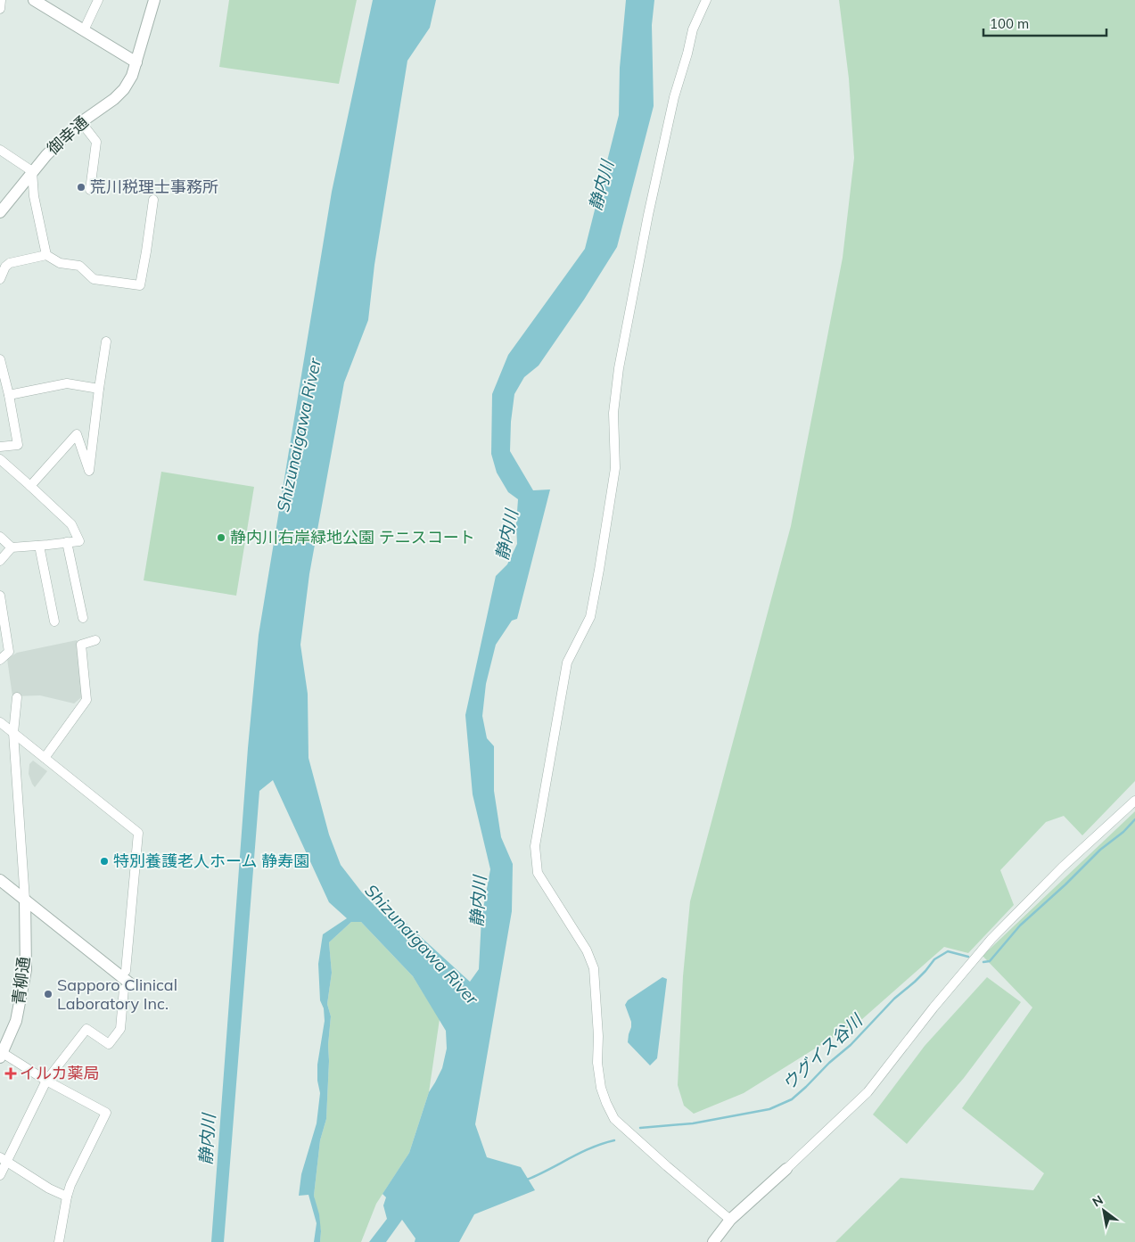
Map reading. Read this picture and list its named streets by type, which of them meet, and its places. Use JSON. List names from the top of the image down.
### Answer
{
  "streets": {
    "street": ["御幸通", "青柳通"]
  },
  "water": ["静内川", "Shizunaigawa River", "ウグイス谷川"],
  "places": {
    "other": [
      "荒川税理士事務所",
      "静内川右岸緑地公園 テニスコート",
      "特別養護老人ホーム 静寿園",
      "Sapporo Clinical Laboratory Inc."
    ],
    "health": ["イルカ薬局"]
  },
  "scale_bar": "100 m",
  "north": "top left"
}
